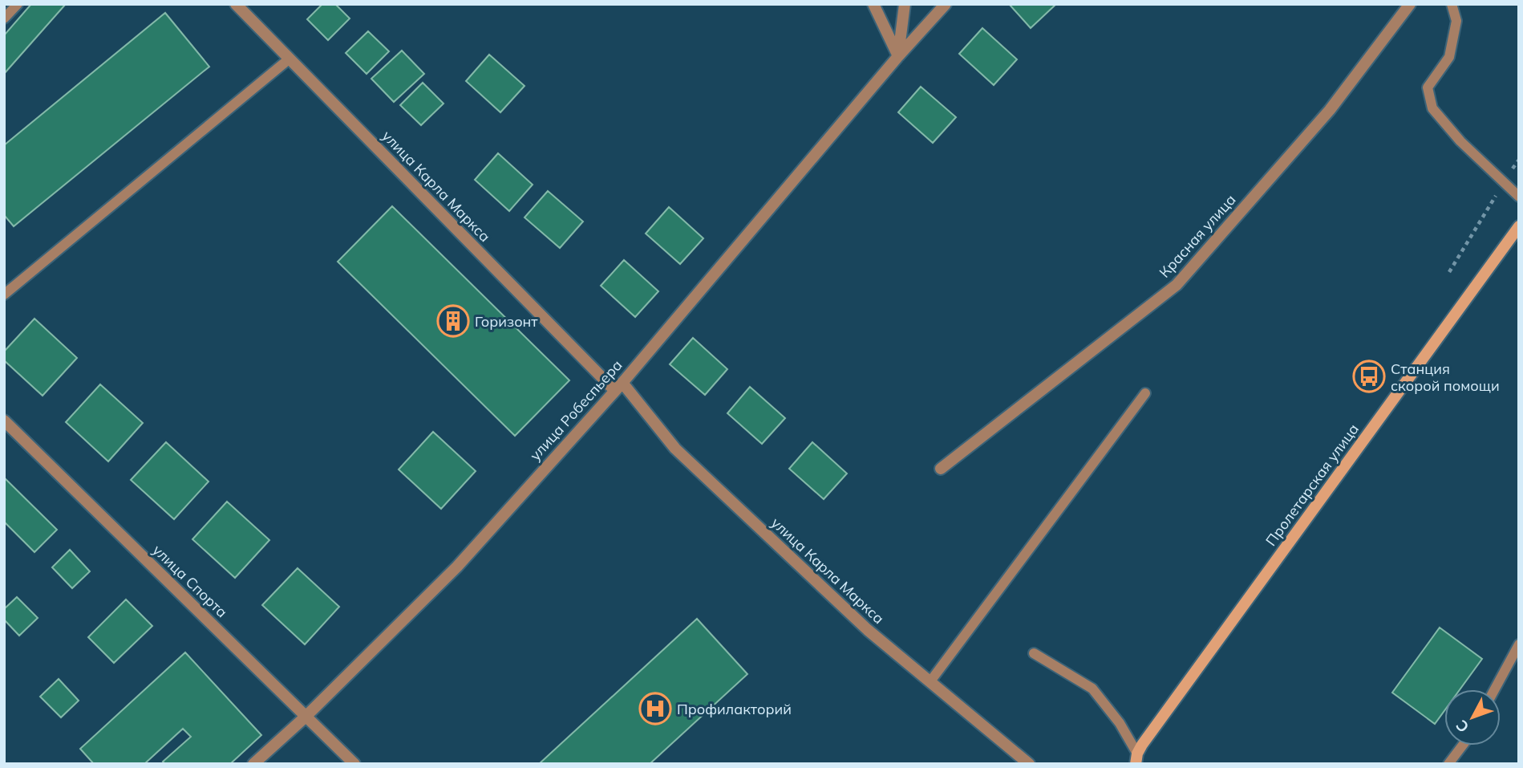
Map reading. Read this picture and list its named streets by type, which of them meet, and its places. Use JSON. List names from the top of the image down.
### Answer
{
  "streets": {
    "main road": ["Пролетарская улица"],
    "street": [
      "улица Карла Маркса",
      "Красная улица",
      "улица Робеспьера",
      "улица Спорта"
    ]
  },
  "crossings": [
    ["улица Карла Маркса", "улица Робеспьера"],
    ["улица Робеспьера", "улица Спорта"]
  ],
  "places": {
    "building": ["Горизонт"],
    "bus stop": ["Станция скорой помощи"],
    "hospital": ["Профилакторий"]
  },
  "north": "bottom left"
}
